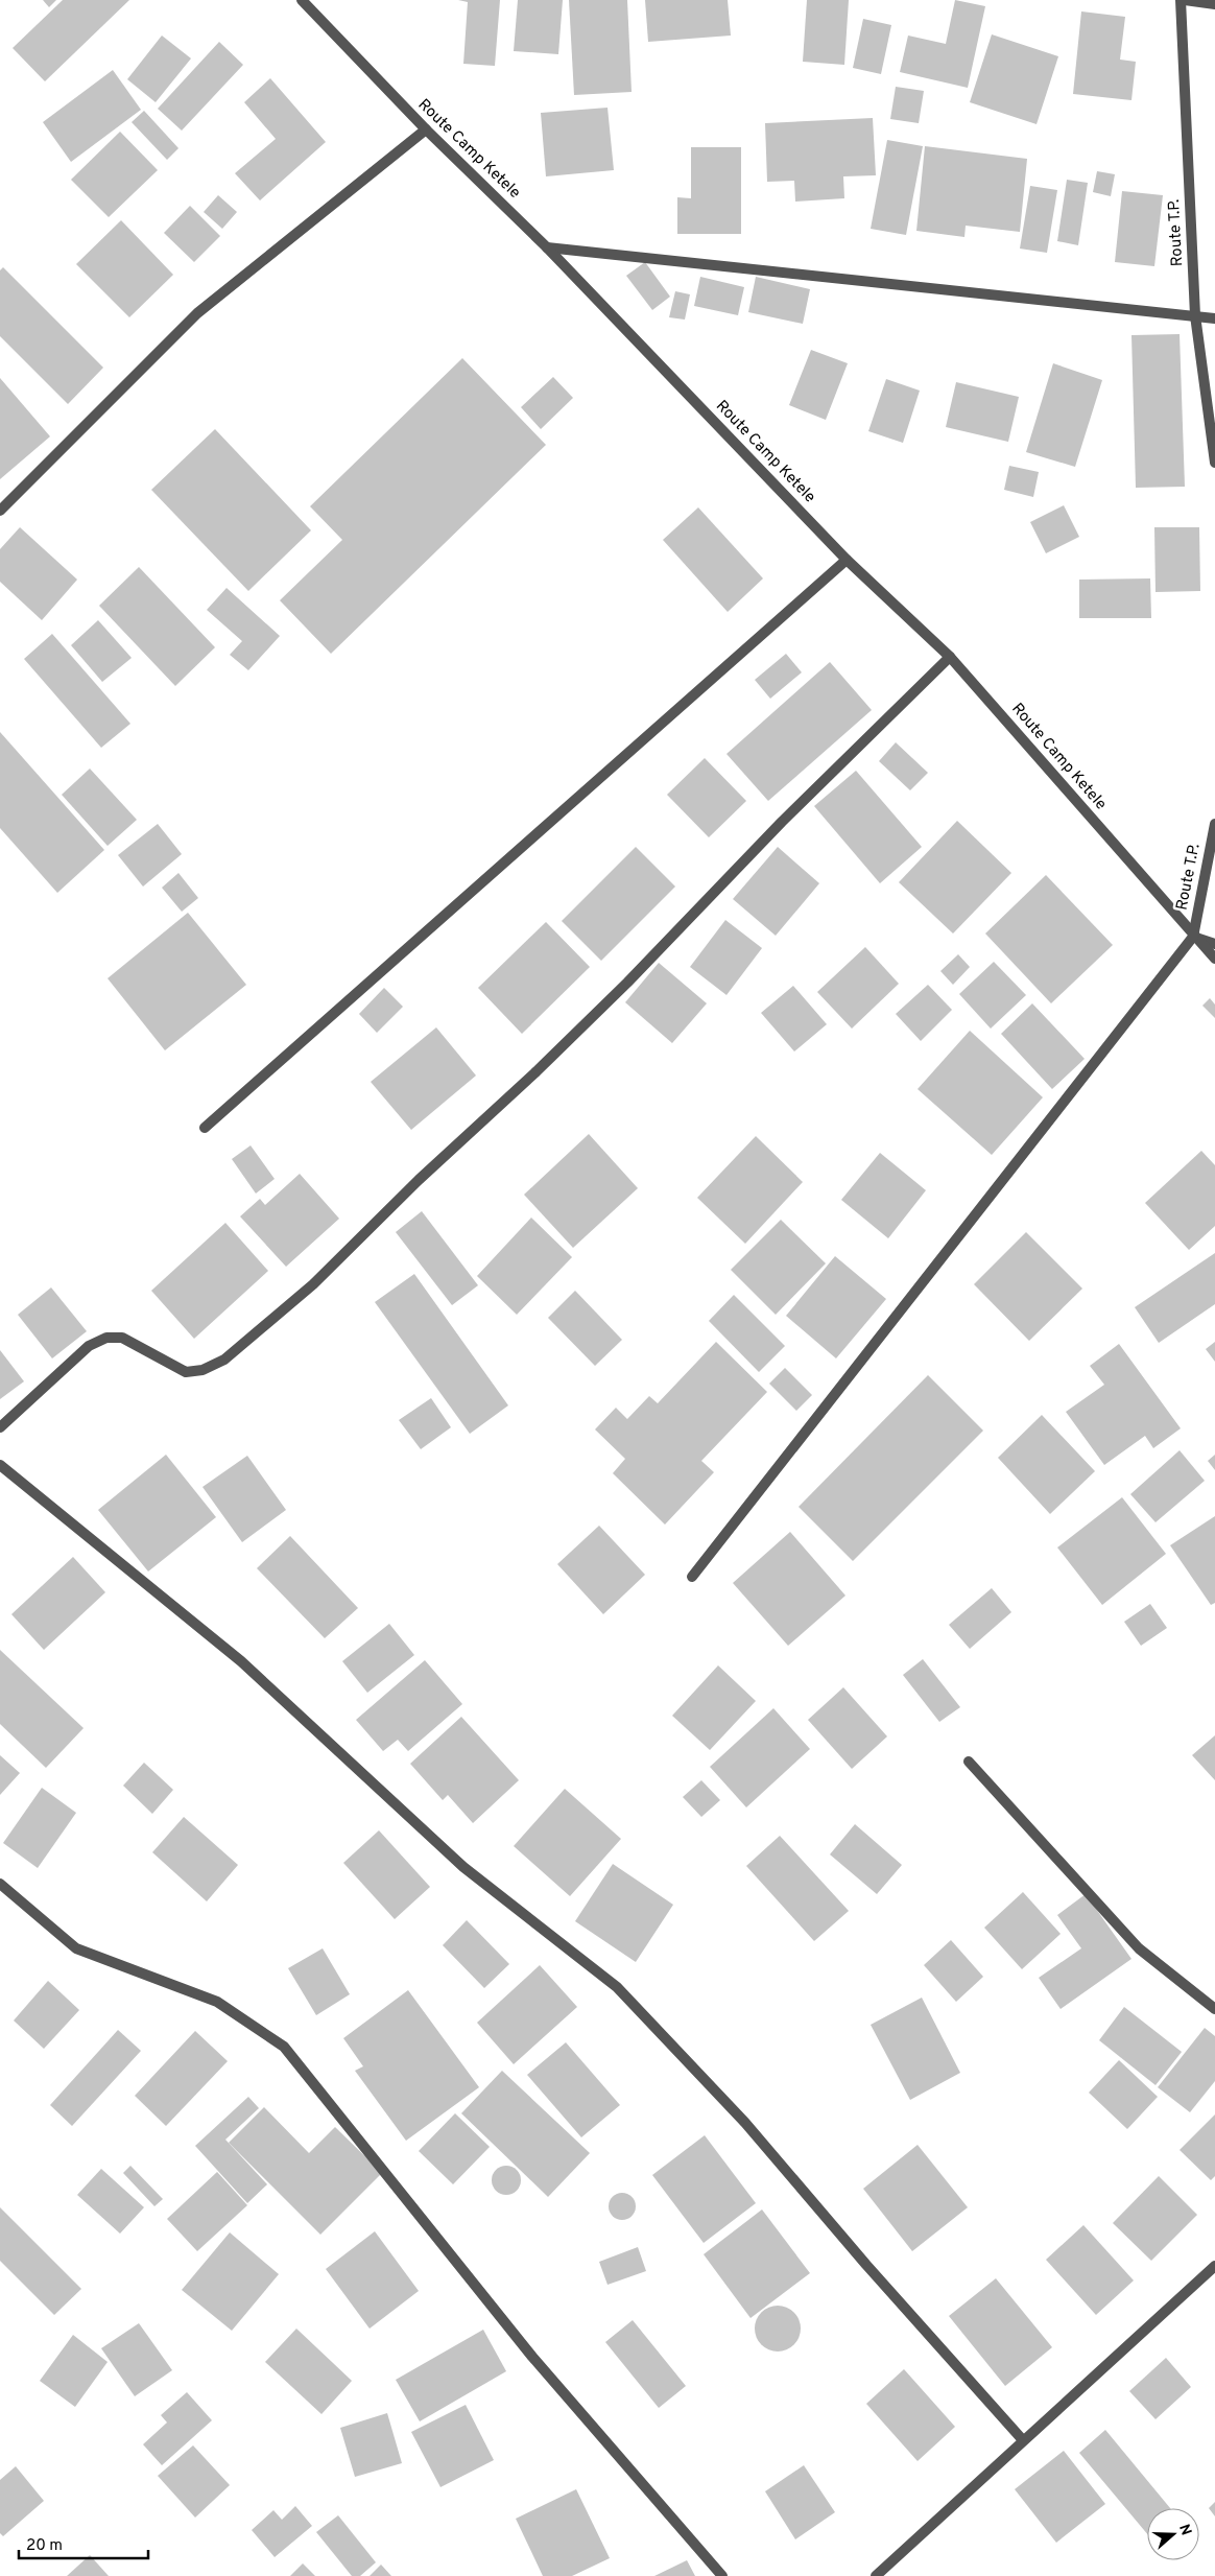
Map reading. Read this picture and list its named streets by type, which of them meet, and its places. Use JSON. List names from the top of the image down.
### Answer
{
  "streets": {
    "street": ["Route Camp Ketele", "Route T.P."]
  },
  "crossings": [
    ["Route Camp Ketele", "Route T.P."]
  ],
  "scale_bar": "20 m",
  "north": "right"
}
